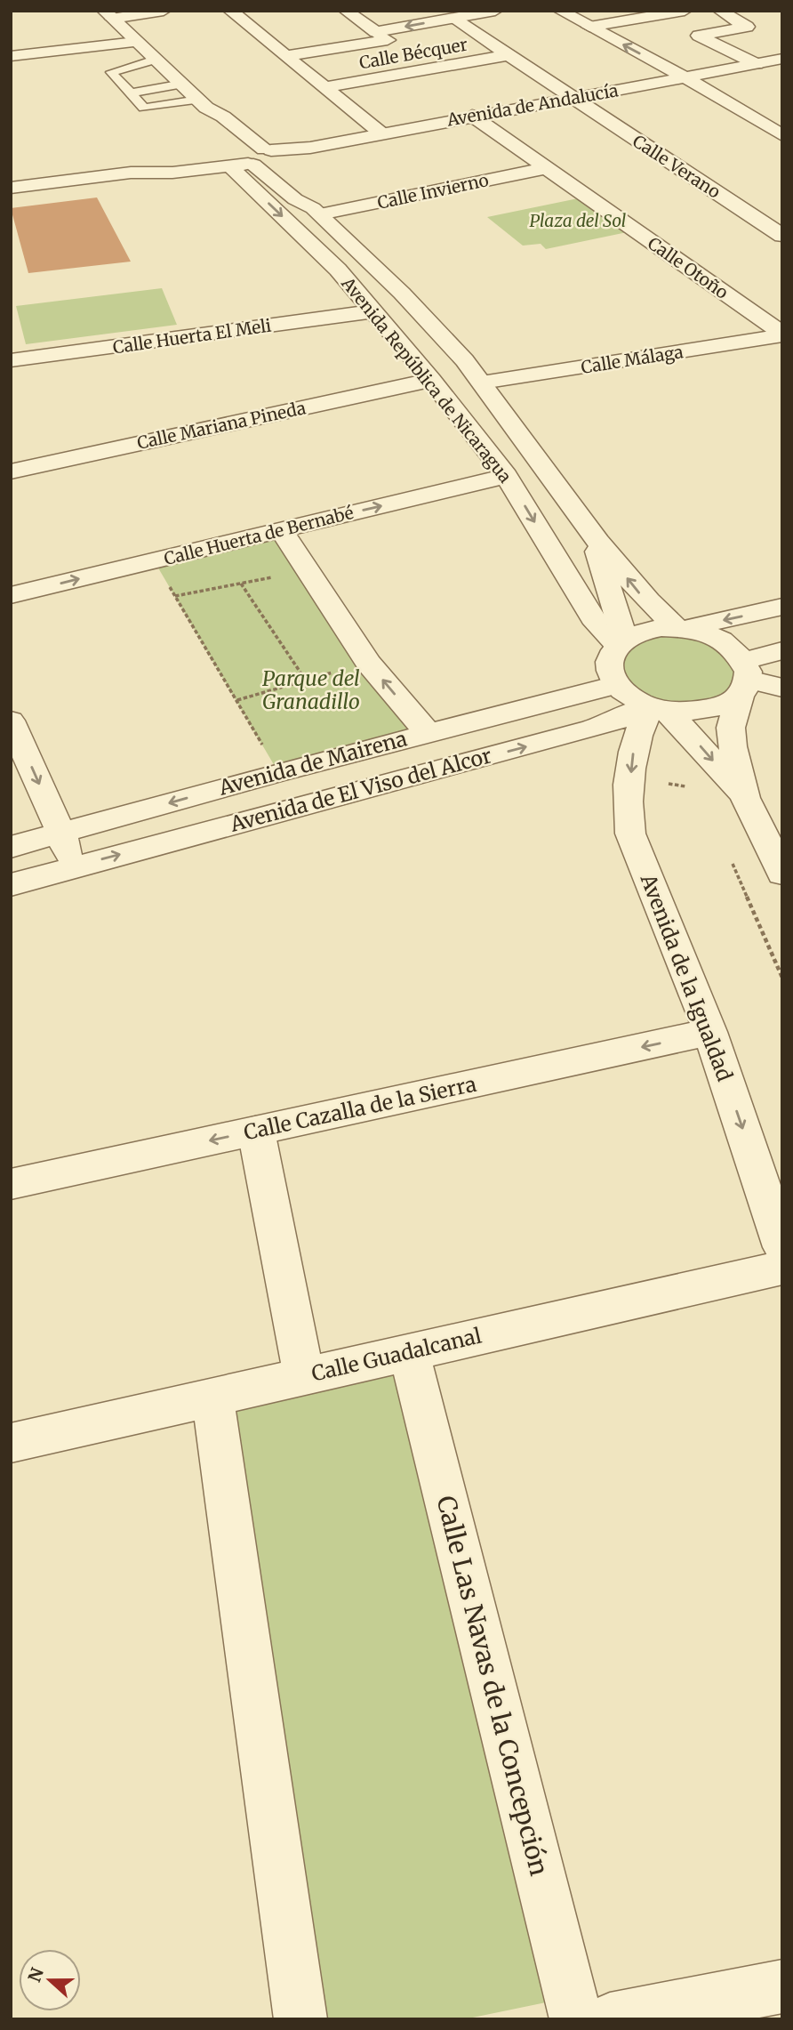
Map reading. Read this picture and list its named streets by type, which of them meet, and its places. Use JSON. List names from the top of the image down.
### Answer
{
  "streets": {
    "street": [
      "Calle Bécquer",
      "Avenida de Andalucía",
      "Calle Verano",
      "Calle Invierno",
      "Calle Otoño",
      "Calle Huerta El Meli",
      "Calle Málaga",
      "Avenida República de Nicaragua",
      "Calle Mariana Pineda",
      "Calle Huerta de Bernabé",
      "Avenida de Mairena",
      "Avenida de El Viso del Alcor",
      "Avenida de la Igualdad",
      "Calle Cazalla de la Sierra",
      "Calle Guadalcanal",
      "Calle Las Navas de la Concepción"
    ]
  },
  "crossings": [
    ["Calle Bécquer", "Calle Verano"],
    ["Avenida de Andalucía", "Calle Verano"],
    ["Avenida de Andalucía", "Calle Otoño"],
    ["Avenida de Andalucía", "Avenida República de Nicaragua"],
    ["Calle Invierno", "Calle Otoño"],
    ["Calle Invierno", "Avenida República de Nicaragua"],
    ["Calle Otoño", "Calle Málaga"],
    ["Calle Huerta El Meli", "Avenida República de Nicaragua"],
    ["Calle Málaga", "Avenida República de Nicaragua"],
    ["Avenida República de Nicaragua", "Calle Mariana Pineda"],
    ["Avenida República de Nicaragua", "Calle Huerta de Bernabé"],
    ["Avenida República de Nicaragua", "Avenida de Mairena"],
    ["Avenida República de Nicaragua", "Avenida de El Viso del Alcor"],
    ["Avenida República de Nicaragua", "Avenida de la Igualdad"],
    ["Avenida de Mairena", "Avenida de El Viso del Alcor"],
    ["Avenida de Mairena", "Avenida de la Igualdad"],
    ["Avenida de El Viso del Alcor", "Avenida de la Igualdad"],
    ["Avenida de la Igualdad", "Calle Cazalla de la Sierra"],
    ["Calle Guadalcanal", "Calle Las Navas de la Concepción"]
  ],
  "one_way": [
    "Calle Huerta de Bernabé",
    "Avenida de Mairena",
    "Avenida de El Viso del Alcor",
    "Avenida de la Igualdad",
    "Calle Cazalla de la Sierra"
  ],
  "parks": ["Plaza del Sol", "Parque del Granadillo"],
  "north": "left"
}
